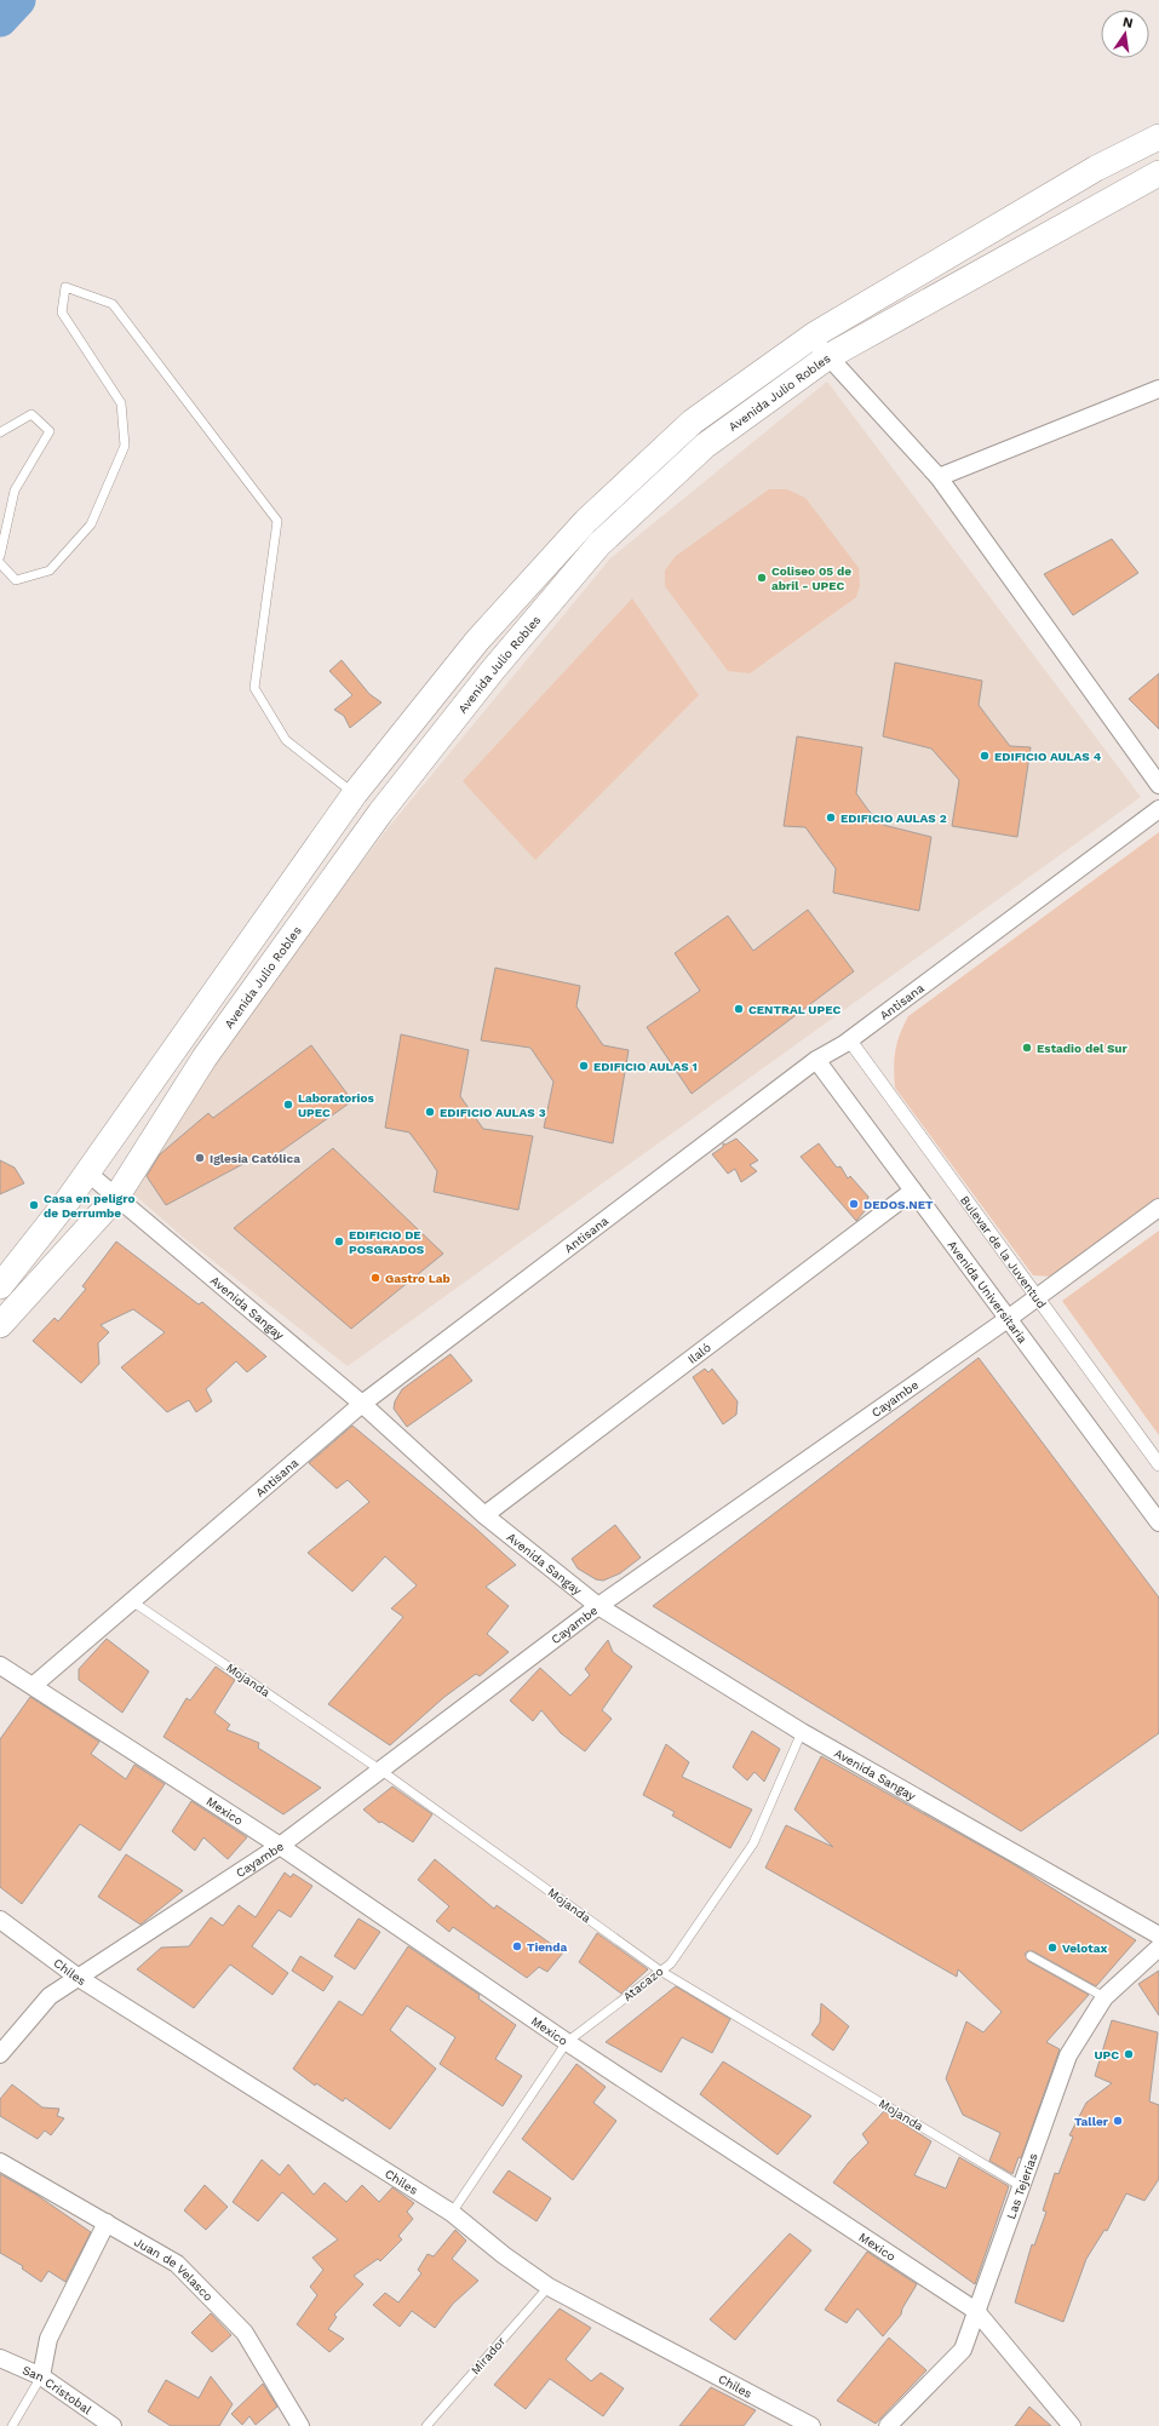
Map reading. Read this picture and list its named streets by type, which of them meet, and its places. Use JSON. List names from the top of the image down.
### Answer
{
  "streets": {
    "main road": ["Avenida Julio Robles"],
    "street": [
      "Antisana",
      "Bulevar de la Juventud",
      "Avenida Universitaria",
      "Avenida Sangay",
      "Ilaló",
      "Cayambe",
      "Mexico",
      "Chiles",
      "Las Tejerias",
      "Juan de Velasco",
      "San Cristobal"
    ],
    "lane": ["Mojanda", "Atacazo", "Mirador"]
  },
  "crossings": [
    ["Avenida Julio Robles", "Avenida Sangay"],
    ["Antisana", "Bulevar de la Juventud"],
    ["Antisana", "Avenida Universitaria"],
    ["Antisana", "Avenida Sangay"],
    ["Antisana", "Mojanda"],
    ["Antisana", "Mexico"],
    ["Bulevar de la Juventud", "Cayambe"],
    ["Avenida Universitaria", "Ilaló"],
    ["Avenida Universitaria", "Cayambe"],
    ["Avenida Sangay", "Ilaló"],
    ["Avenida Sangay", "Cayambe"],
    ["Avenida Sangay", "Atacazo"],
    ["Cayambe", "Mojanda"],
    ["Cayambe", "Mexico"],
    ["Cayambe", "Chiles"],
    ["Mojanda", "Atacazo"],
    ["Mojanda", "Las Tejerias"],
    ["Mexico", "Atacazo"],
    ["Mexico", "Las Tejerias"],
    ["Chiles", "Atacazo"],
    ["Chiles", "Mirador"]
  ],
  "places": [
    "Coliseo 05 de abril - UPEC",
    "EDIFICIO AULAS 4",
    "EDIFICIO AULAS 2",
    "CENTRAL UPEC",
    "Estadio del Sur",
    "EDIFICIO AULAS 1",
    "Laboratorios UPEC",
    "EDIFICIO AULAS 3",
    "Iglesia Católica",
    "DEDOS.NET",
    "Casa en peligro de Derrumbe",
    "EDIFICIO DE POSGRADOS",
    "Gastro Lab",
    "Tienda",
    "Velotax",
    "UPC",
    "Taller"
  ],
  "north": "top"
}
